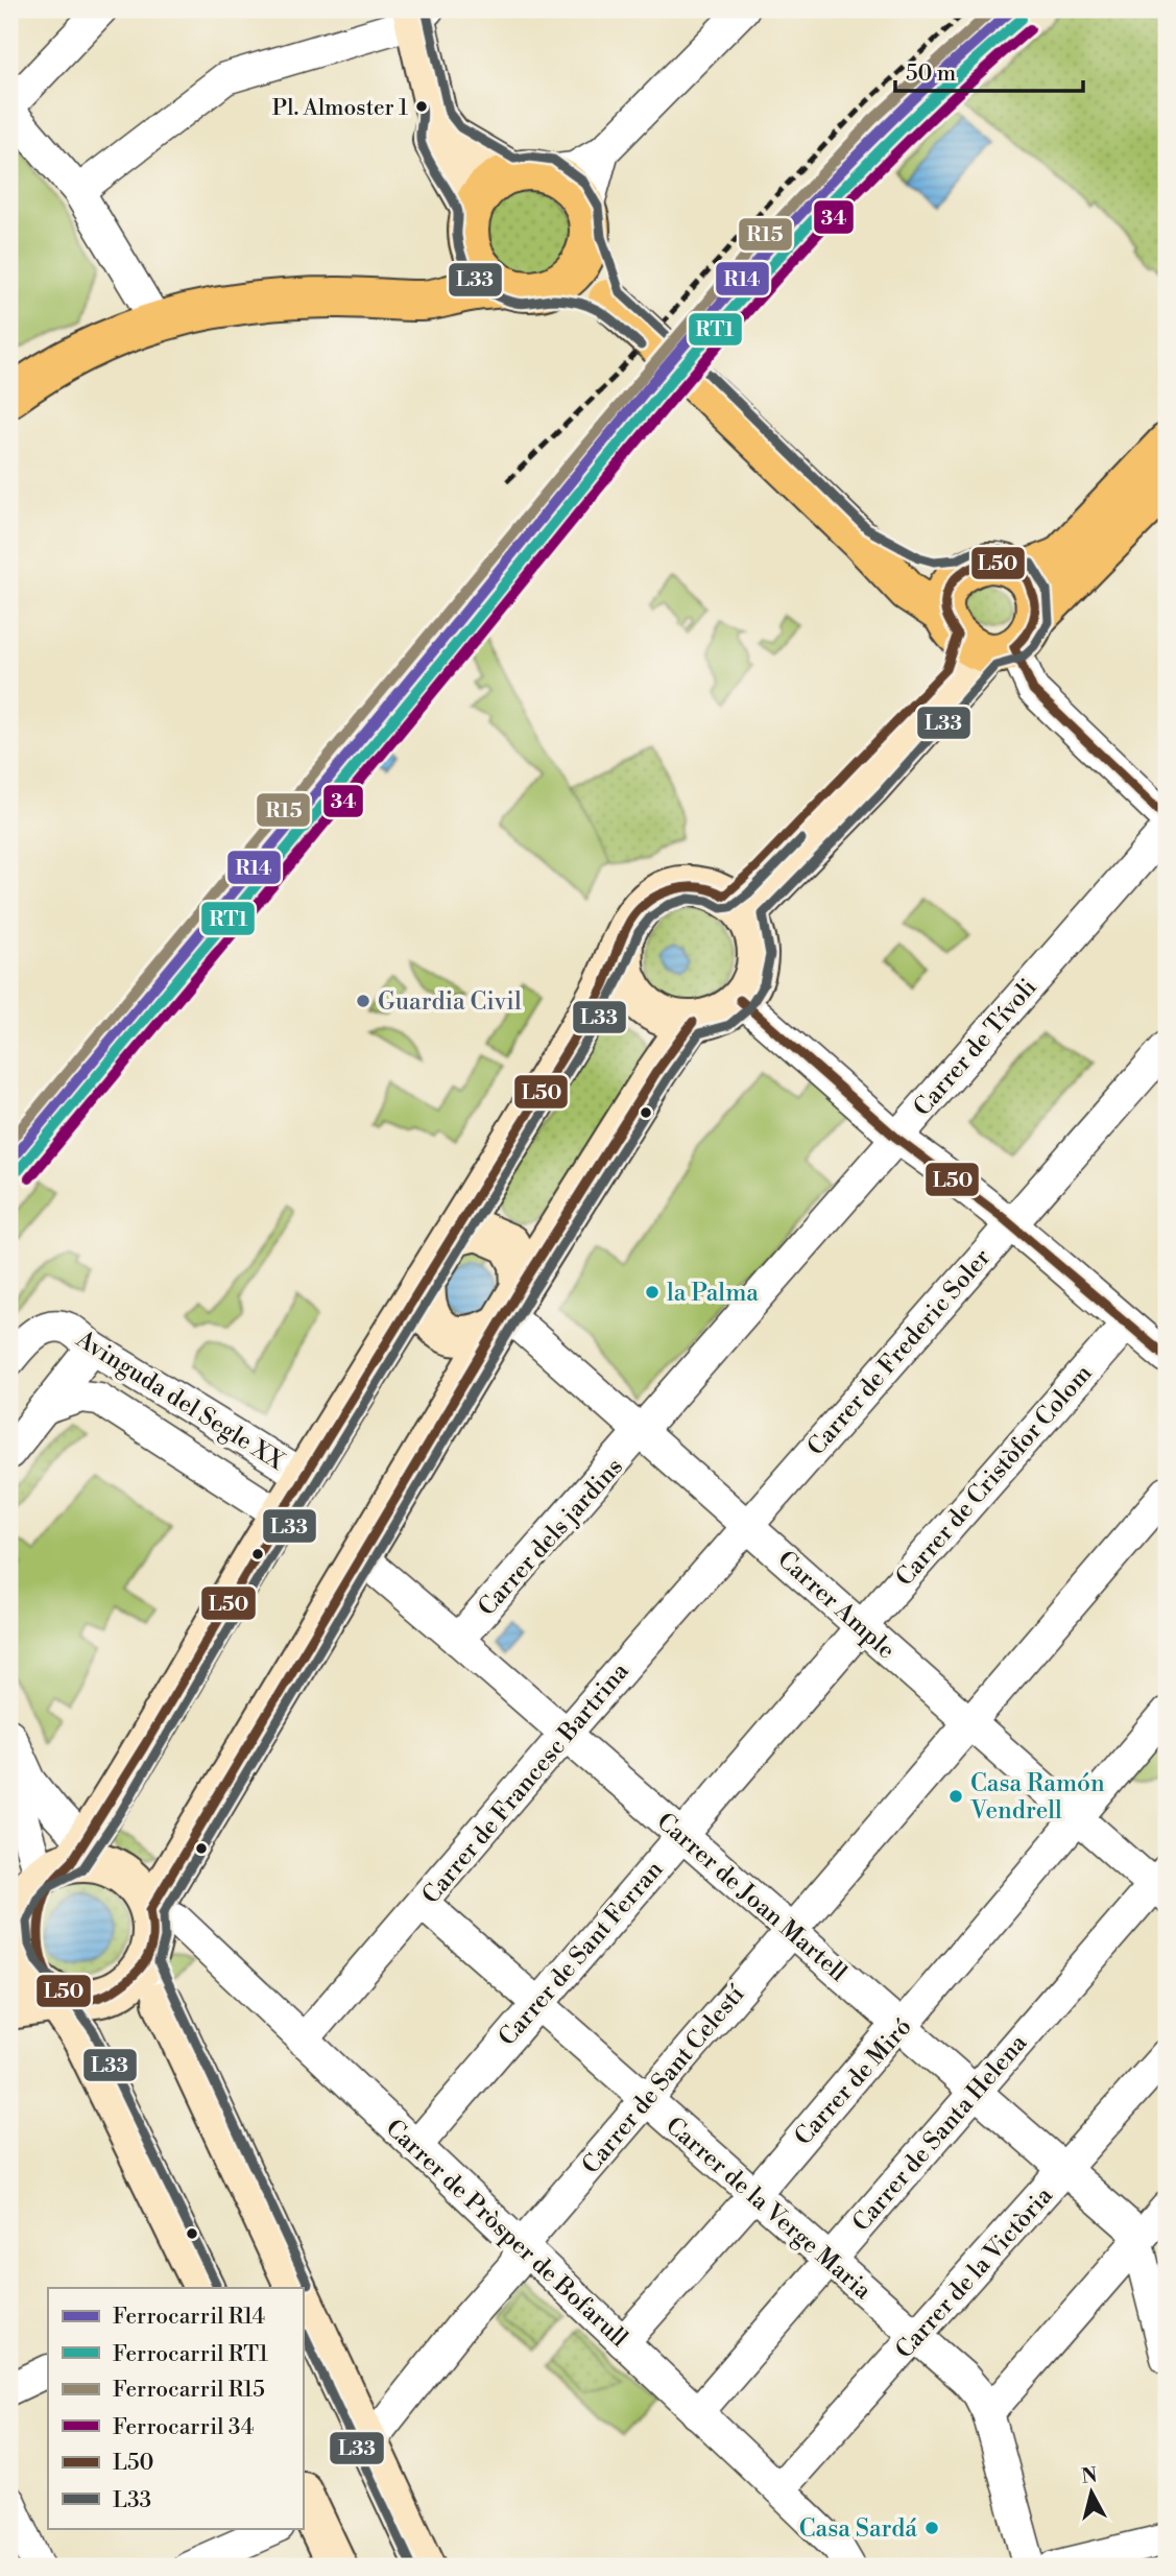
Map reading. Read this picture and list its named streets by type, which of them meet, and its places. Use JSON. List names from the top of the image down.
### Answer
{
  "streets": {
    "street": [
      "Carrer de Tívoli",
      "Carrer de Frederic Soler",
      "Avinguda del Segle XX",
      "Carrer de Cristòfor Colom",
      "Carrer dels jardins",
      "Carrer Ample",
      "Carrer de Francesc Bartrina",
      "Carrer de Joan Martell",
      "Carrer de Sant Ferran",
      "Carrer de Sant Celestí",
      "Carrer de Miró",
      "Carrer de Santa Helena",
      "Carrer de la Verge Maria",
      "Carrer de Pròsper de Bofarull",
      "Carrer de la Victòria"
    ]
  },
  "crossings": [
    ["Carrer de Tívoli", "Carrer dels jardins"],
    ["Carrer de Tívoli", "Carrer Ample"],
    ["Carrer de Frederic Soler", "Carrer Ample"],
    ["Carrer de Frederic Soler", "Carrer de Francesc Bartrina"],
    ["Carrer de Cristòfor Colom", "Carrer Ample"],
    ["Carrer de Cristòfor Colom", "Carrer de Sant Ferran"],
    ["Carrer dels jardins", "Carrer Ample"],
    ["Carrer dels jardins", "Carrer de Joan Martell"],
    ["Carrer Ample", "Carrer de Francesc Bartrina"],
    ["Carrer Ample", "Carrer de Sant Ferran"],
    ["Carrer Ample", "Carrer de Sant Celestí"],
    ["Carrer Ample", "Carrer de Miró"],
    ["Carrer Ample", "Carrer de Santa Helena"],
    ["Carrer de Francesc Bartrina", "Carrer de Joan Martell"],
    ["Carrer de Francesc Bartrina", "Carrer de la Verge Maria"],
    ["Carrer de Francesc Bartrina", "Carrer de Pròsper de Bofarull"],
    ["Carrer de Joan Martell", "Carrer de Sant Ferran"],
    ["Carrer de Joan Martell", "Carrer de Sant Celestí"],
    ["Carrer de Joan Martell", "Carrer de Miró"],
    ["Carrer de Joan Martell", "Carrer de Santa Helena"],
    ["Carrer de Joan Martell", "Carrer de la Victòria"],
    ["Carrer de Sant Ferran", "Carrer de la Verge Maria"],
    ["Carrer de Sant Ferran", "Carrer de Pròsper de Bofarull"],
    ["Carrer de Sant Celestí", "Carrer de la Verge Maria"],
    ["Carrer de Sant Celestí", "Carrer de Pròsper de Bofarull"],
    ["Carrer de Miró", "Carrer de la Verge Maria"],
    ["Carrer de Miró", "Carrer de Pròsper de Bofarull"],
    ["Carrer de Santa Helena", "Carrer de la Verge Maria"],
    ["Carrer de Santa Helena", "Carrer de Pròsper de Bofarull"],
    ["Carrer de la Verge Maria", "Carrer de la Victòria"],
    ["Carrer de Pròsper de Bofarull", "Carrer de la Victòria"]
  ],
  "places": [
    "Pl. Almoster 1",
    "Guardia Civil",
    "la Palma",
    "Casa Ramón Vendrell",
    "Casa Sardá"
  ],
  "lines": [
    "rail line R14",
    "rail line R15",
    "transit line L33",
    "rail line RT1",
    "rail line 34",
    "transit line L50"
  ],
  "legend": [
    "Ferrocarril R14",
    "Ferrocarril RT1",
    "Ferrocarril R15",
    "Ferrocarril 34",
    "L50",
    "L33"
  ],
  "scale_bar": "50 m",
  "north": "top"
}
